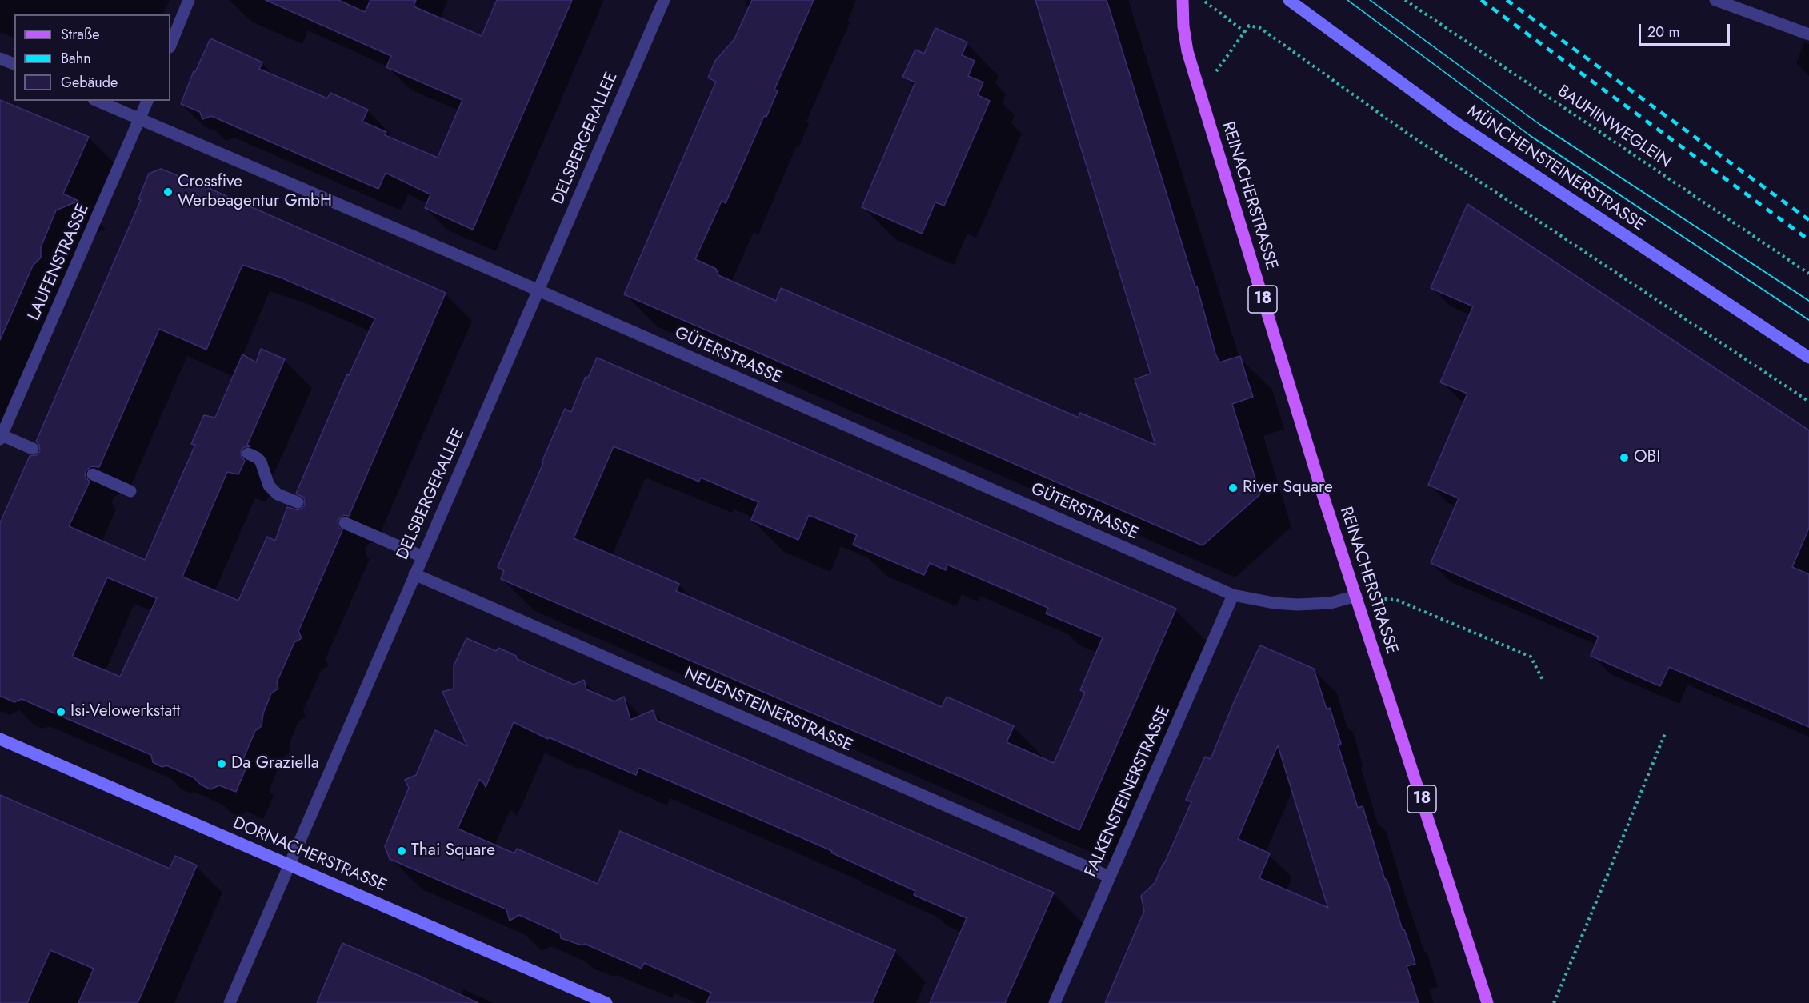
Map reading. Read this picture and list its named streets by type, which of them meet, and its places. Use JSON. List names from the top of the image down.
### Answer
{
  "streets": {
    "main road": [
      "MÜNCHENSTEINERSTRASSE",
      "REINACHERSTRASSE",
      "18",
      "DORNACHERSTRASSE"
    ],
    "street": [
      "DELSBERGERALLEE",
      "LAUFENSTRASSE",
      "GÜTERSTRASSE",
      "NEUENSTEINERSTRASSE",
      "FALKENSTEINERSTRASSE"
    ],
    "path": ["BAUHINWEGLEIN"]
  },
  "crossings": [
    ["DELSBERGERALLEE", "GÜTERSTRASSE"],
    ["DELSBERGERALLEE", "NEUENSTEINERSTRASSE"],
    ["DELSBERGERALLEE", "DORNACHERSTRASSE"],
    ["REINACHERSTRASSE", "GÜTERSTRASSE"],
    ["LAUFENSTRASSE", "GÜTERSTRASSE"],
    ["GÜTERSTRASSE", "FALKENSTEINERSTRASSE"],
    ["NEUENSTEINERSTRASSE", "FALKENSTEINERSTRASSE"]
  ],
  "places": [
    "Crossfive Werbeagentur GmbH",
    "OBI",
    "River Square",
    "Isi-Velowerkstatt",
    "Da Graziella",
    "Thai Square"
  ],
  "legend": ["Straße", "Bahn", "Gebäude"],
  "scale_bar": "20 m"
}
